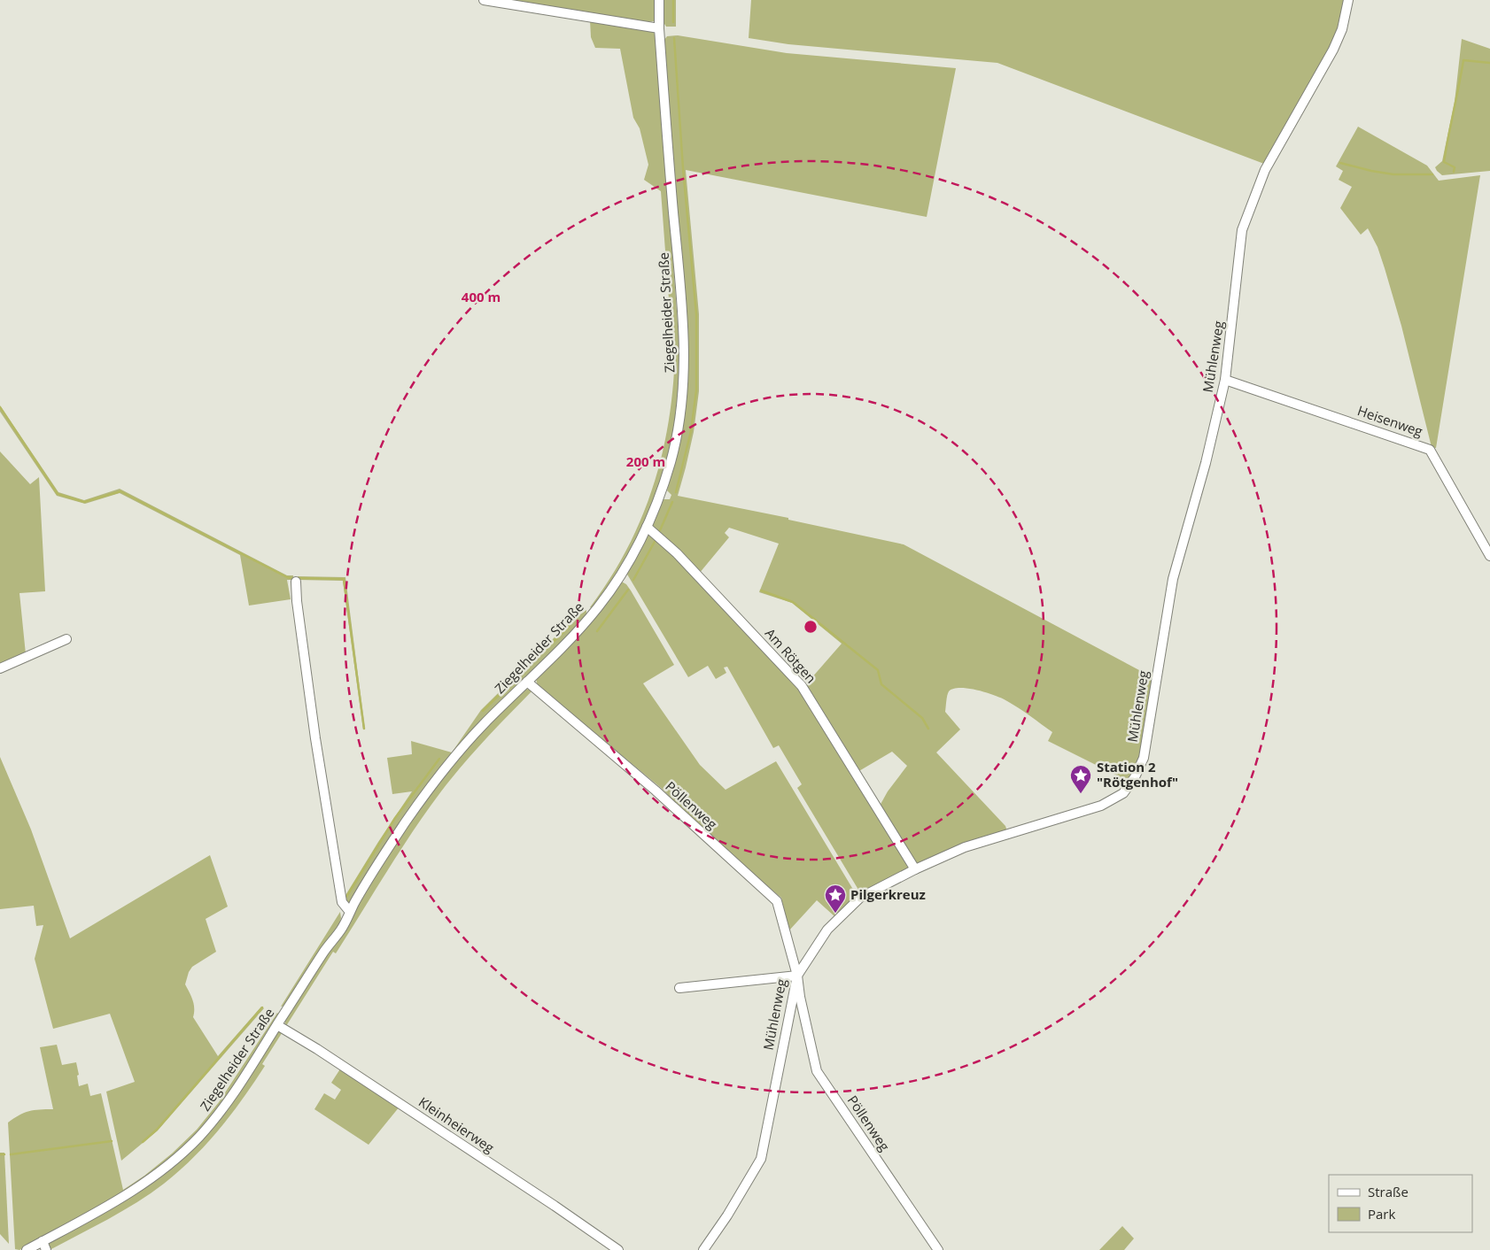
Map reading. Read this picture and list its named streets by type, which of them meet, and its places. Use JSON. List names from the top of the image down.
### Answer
{
  "streets": {
    "street": [
      "Ziegelheider Straße",
      "Mühlenweg",
      "Heisenweg",
      "Am Rötgen",
      "Pöllenweg",
      "Kleinheierweg"
    ]
  },
  "crossings": [
    ["Ziegelheider Straße", "Am Rötgen"],
    ["Ziegelheider Straße", "Pöllenweg"],
    ["Ziegelheider Straße", "Kleinheierweg"],
    ["Mühlenweg", "Heisenweg"],
    ["Mühlenweg", "Am Rötgen"],
    ["Mühlenweg", "Pöllenweg"]
  ],
  "places": {
    "place": ["Station 2 \"Rötgenhof\"", "Pilgerkreuz"]
  },
  "legend": ["Straße", "Park"],
  "rings": ["400 m", "200 m"]
}
